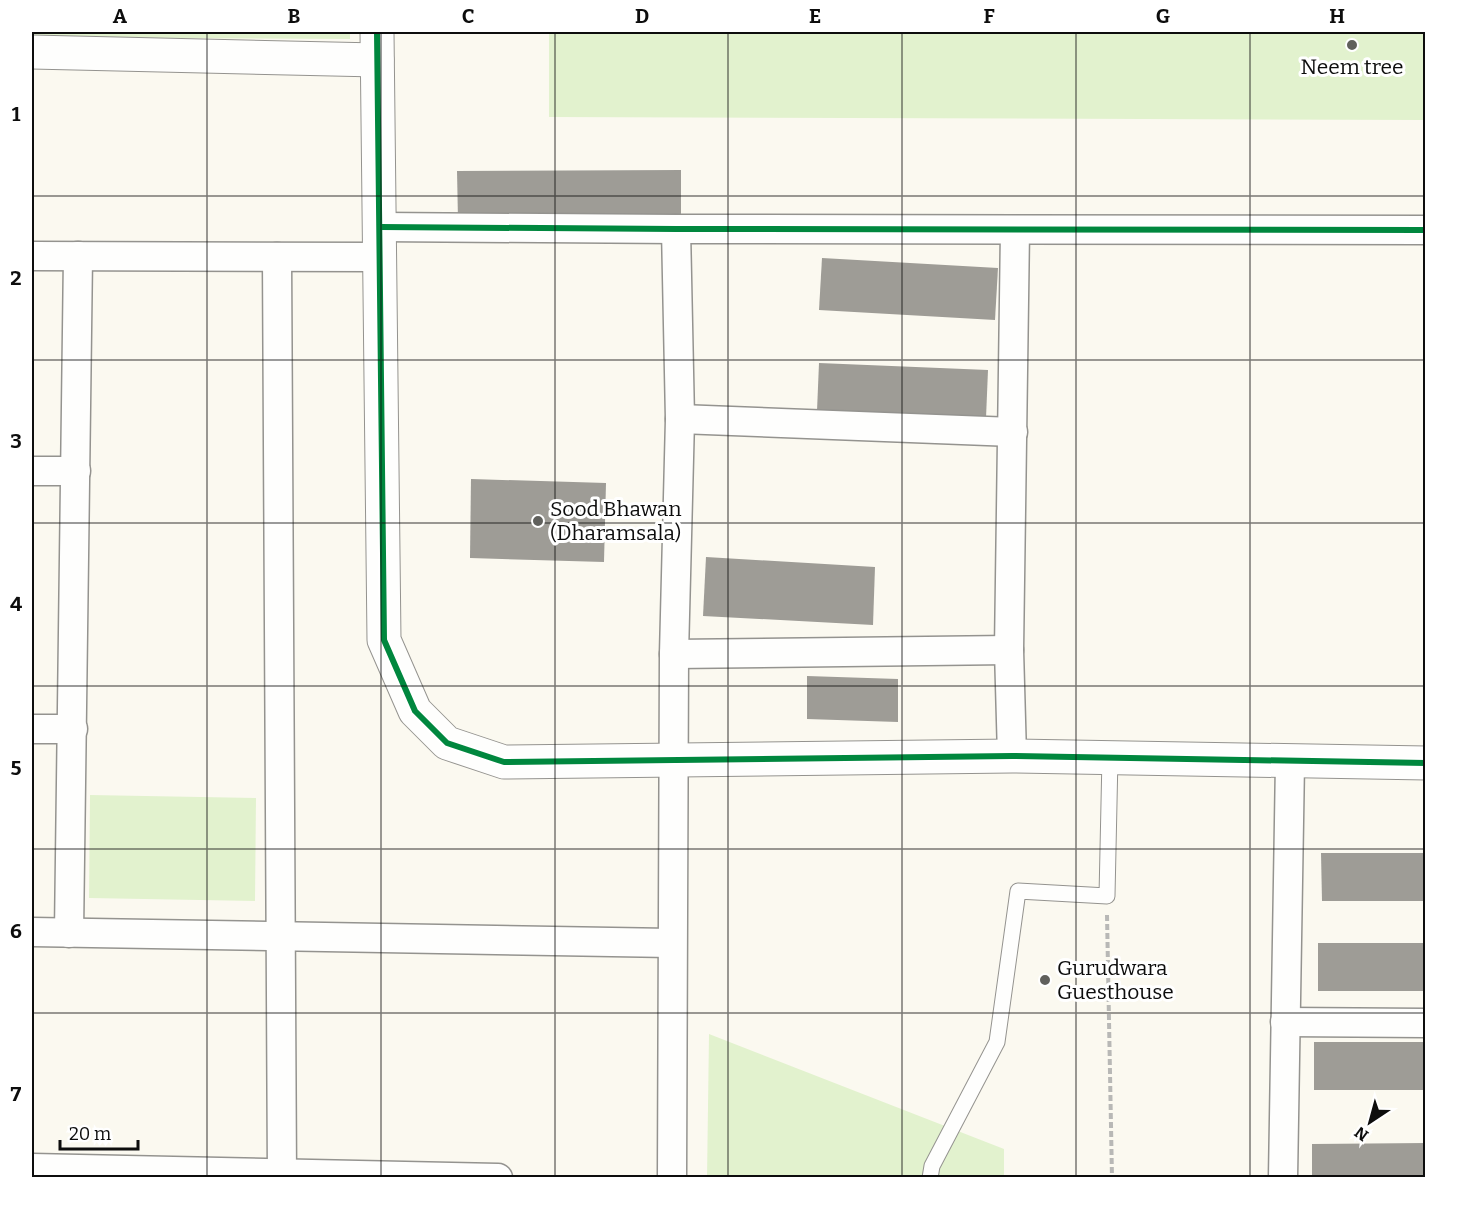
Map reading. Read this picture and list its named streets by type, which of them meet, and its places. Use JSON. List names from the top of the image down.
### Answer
{
  "places": ["Neem tree", "Sood Bhawan (Dharamsala)", "Gurudwara Guesthouse"],
  "scale_bar": "20 m",
  "north": "bottom left",
  "grid": {
    "columns": [
      "A",
      "B",
      "C",
      "D",
      "E",
      "F",
      "G",
      "H"
    ],
    "rows": [
      "1",
      "2",
      "3",
      "4",
      "5",
      "6",
      "7"
    ]
  }
}
